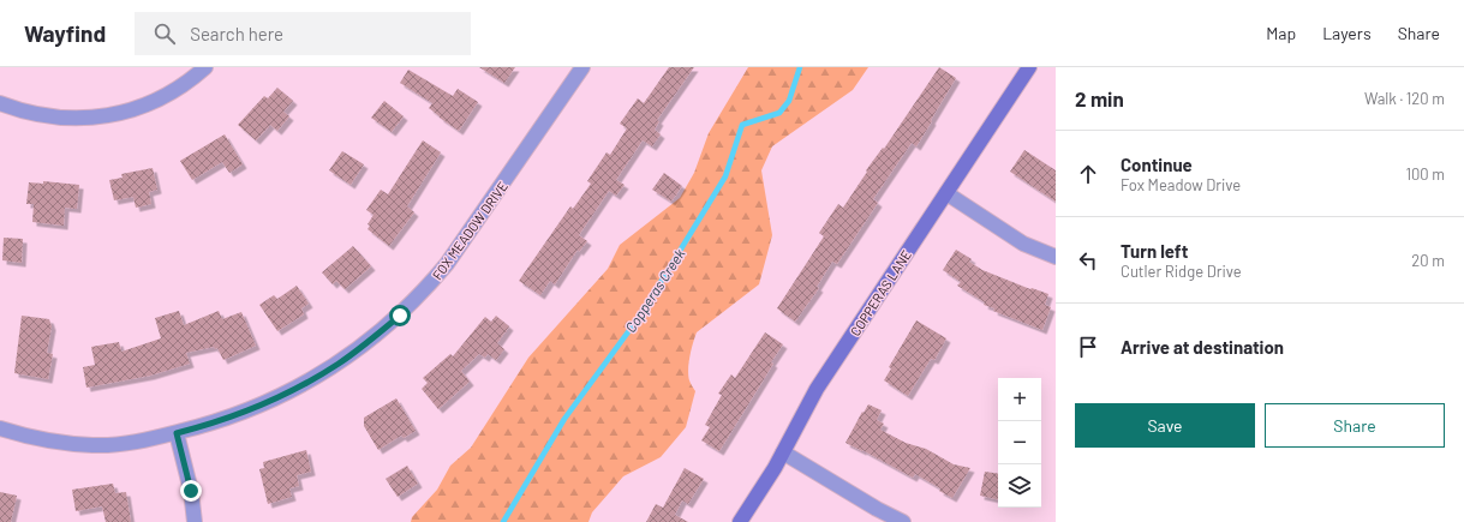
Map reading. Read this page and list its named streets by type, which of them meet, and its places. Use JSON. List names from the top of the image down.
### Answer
{
  "streets": {
    "street": ["FOX MEADOW DRIVE", "COPPERAS LANE"]
  },
  "water": ["Copperas Creek"],
  "page": {
    "header": "Wayfind",
    "search": "Search here",
    "nav": ["Map", "Layers", "Share"],
    "heading": ["2 min", "Walk · 120 m"],
    "list": [
      ["Continue", "Fox Meadow Drive", "100 m"],
      ["Turn left", "Cutler Ridge Drive", "20 m"],
      "Arrive at destination"
    ],
    "map_buttons": ["+", "−"],
    "buttons": ["Save", "Share"]
  }
}
